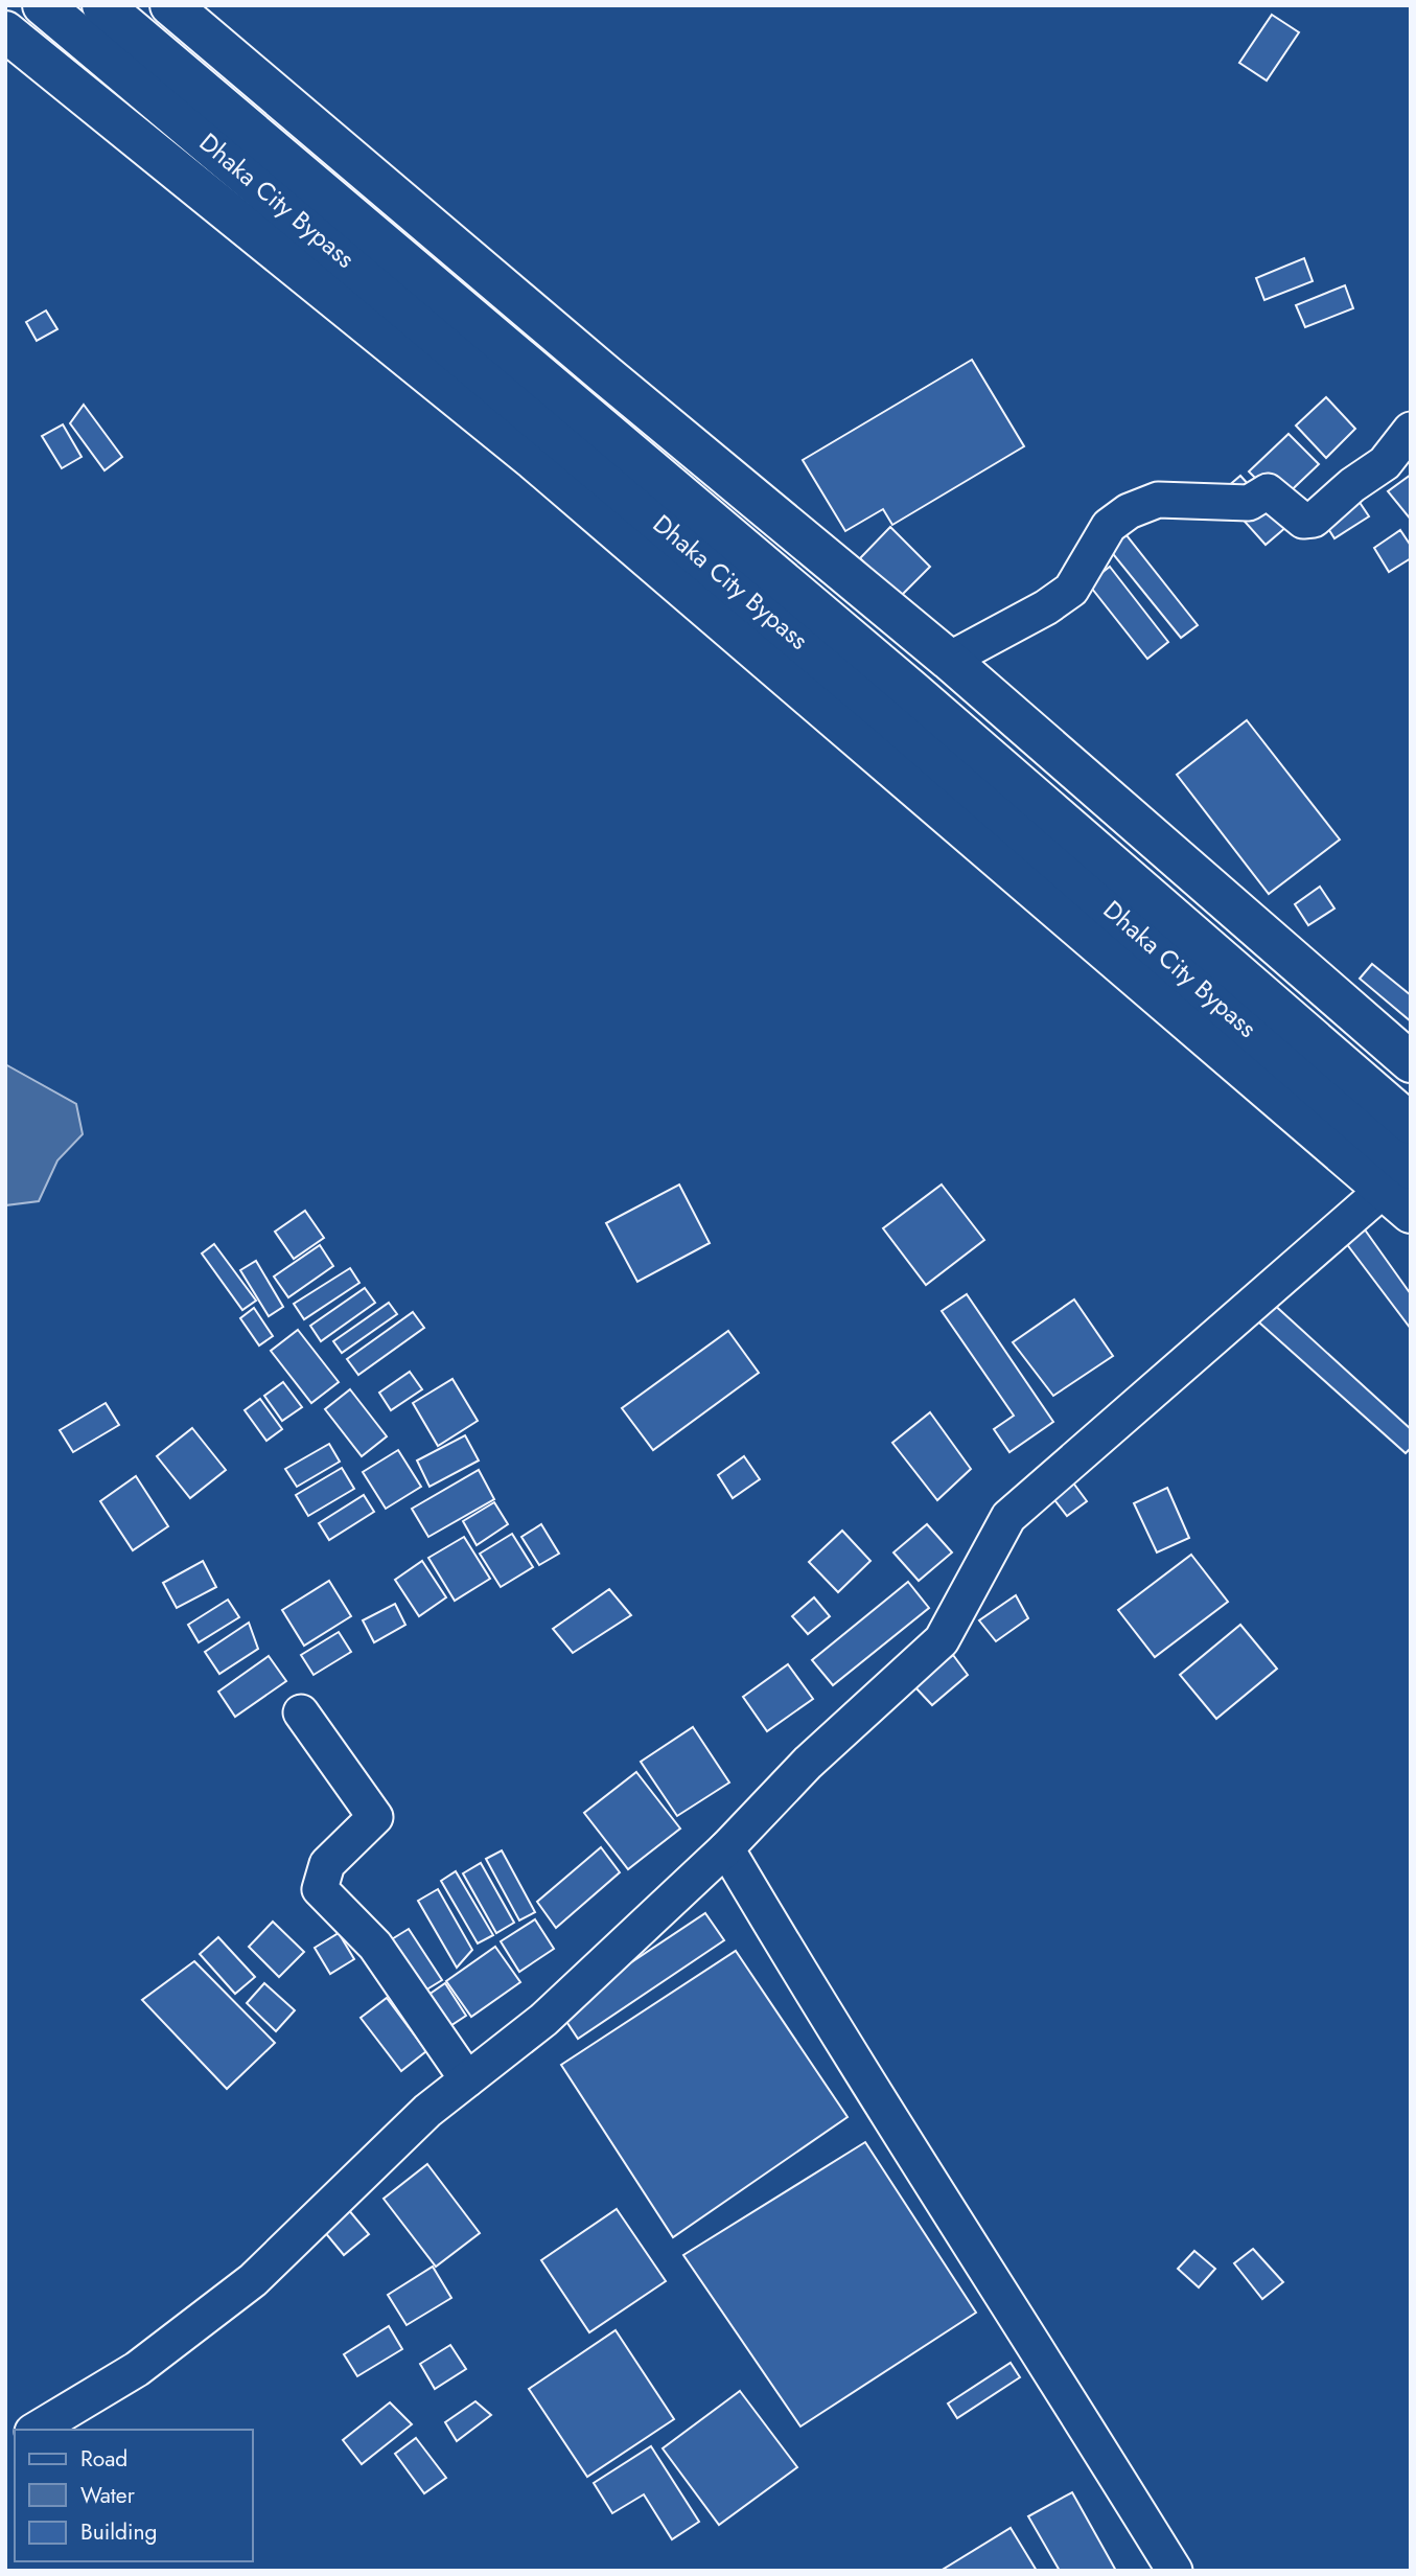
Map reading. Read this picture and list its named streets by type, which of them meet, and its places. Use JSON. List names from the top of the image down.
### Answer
{
  "streets": {
    "main road": ["Dhaka City Bypass"]
  },
  "legend": ["Road", "Water", "Building"]
}
